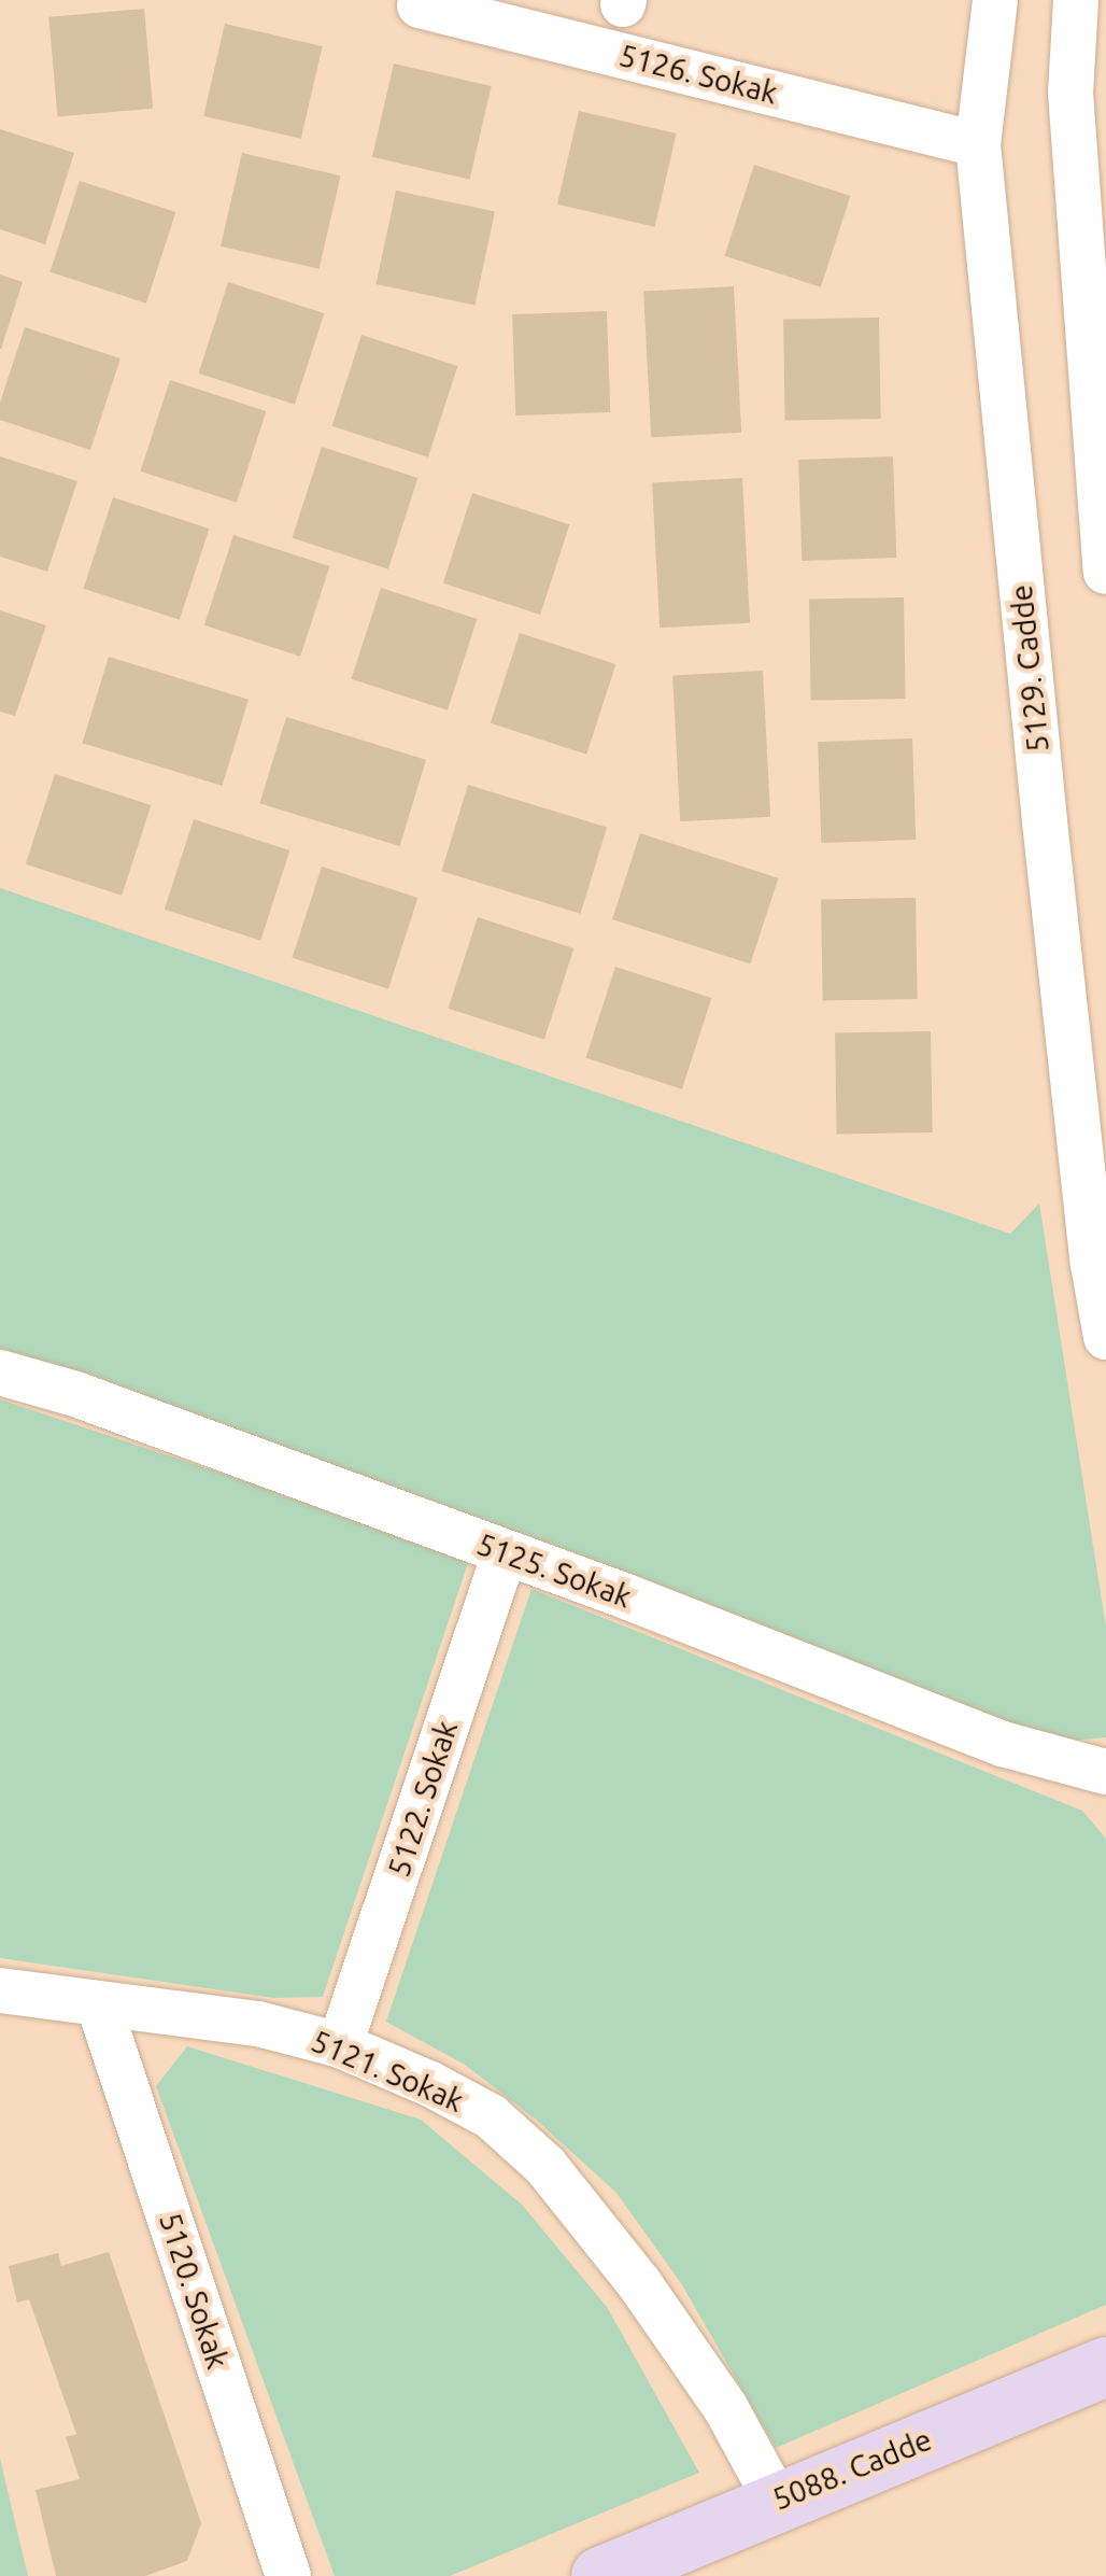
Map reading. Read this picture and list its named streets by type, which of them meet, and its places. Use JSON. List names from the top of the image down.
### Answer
{
  "streets": {
    "street": [
      "5126. Sokak",
      "5129. Cadde",
      "5125. Sokak",
      "5122. Sokak",
      "5121. Sokak",
      "5120. Sokak",
      "5088. Cadde"
    ]
  },
  "crossings": [
    ["5126. Sokak", "5129. Cadde"],
    ["5125. Sokak", "5122. Sokak"],
    ["5122. Sokak", "5121. Sokak"],
    ["5121. Sokak", "5120. Sokak"],
    ["5121. Sokak", "5088. Cadde"]
  ]
}
